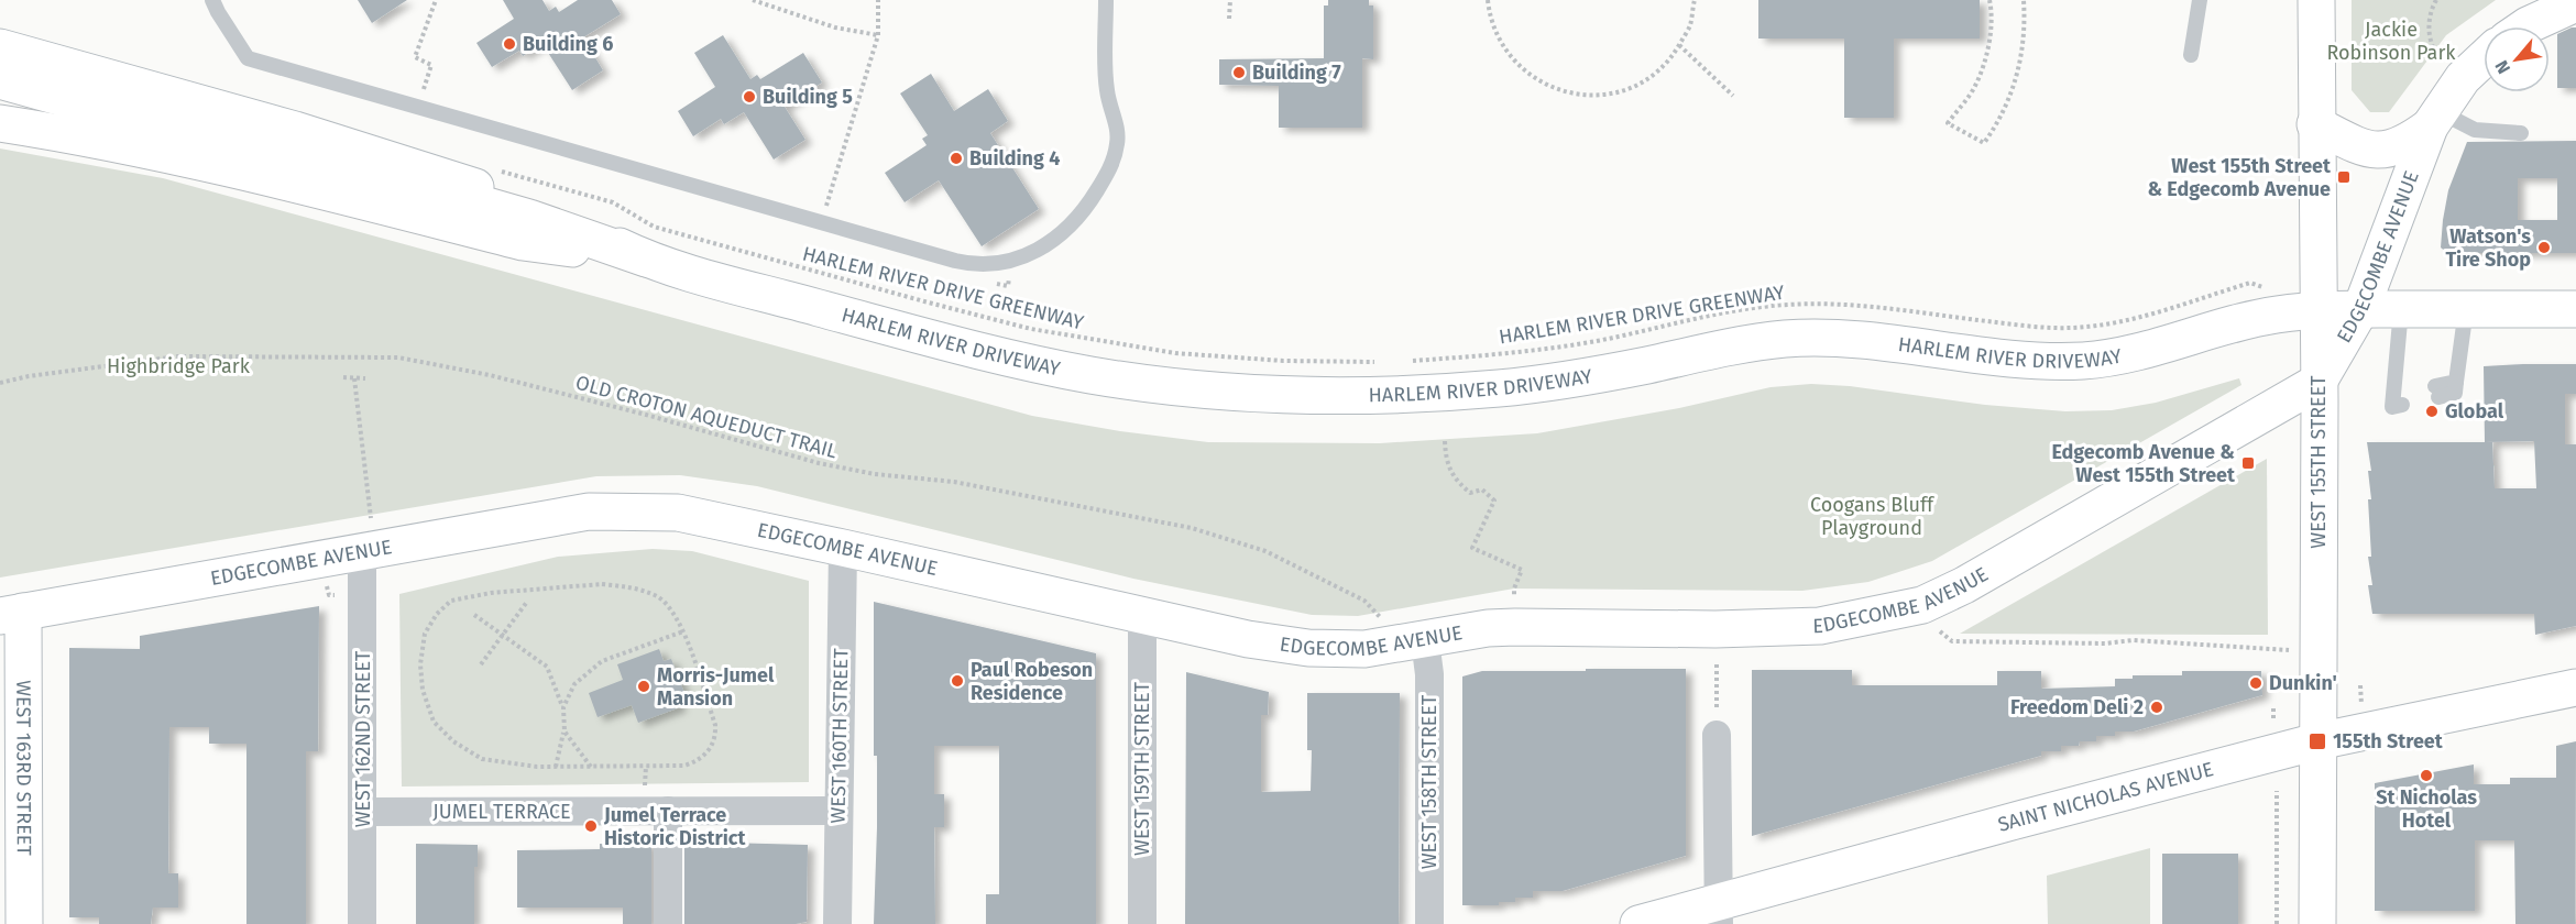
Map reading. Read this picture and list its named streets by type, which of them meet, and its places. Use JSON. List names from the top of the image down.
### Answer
{
  "streets": {
    "main road": [
      "EDGECOMBE AVENUE",
      "HARLEM RIVER DRIVEWAY",
      "WEST 155TH STREET",
      "WEST 163RD STREET",
      "SAINT NICHOLAS AVENUE"
    ],
    "street": [
      "WEST 160TH STREET",
      "WEST 162ND STREET",
      "WEST 159TH STREET",
      "WEST 158TH STREET",
      "JUMEL TERRACE"
    ],
    "path": ["HARLEM RIVER DRIVE GREENWAY", "OLD CROTON AQUEDUCT TRAIL"]
  },
  "crossings": [
    ["EDGECOMBE AVENUE", "HARLEM RIVER DRIVEWAY"],
    ["EDGECOMBE AVENUE", "WEST 155TH STREET"],
    ["EDGECOMBE AVENUE", "WEST 160TH STREET"],
    ["EDGECOMBE AVENUE", "WEST 162ND STREET"],
    ["EDGECOMBE AVENUE", "WEST 163RD STREET"],
    ["EDGECOMBE AVENUE", "WEST 159TH STREET"],
    ["EDGECOMBE AVENUE", "WEST 158TH STREET"],
    ["HARLEM RIVER DRIVE GREENWAY", "HARLEM RIVER DRIVEWAY"],
    ["HARLEM RIVER DRIVEWAY", "WEST 155TH STREET"],
    ["WEST 155TH STREET", "SAINT NICHOLAS AVENUE"],
    ["WEST 160TH STREET", "JUMEL TERRACE"],
    ["WEST 162ND STREET", "JUMEL TERRACE"]
  ],
  "parks": ["Jackie Robinson Park", "Highbridge Park", "Coogans Bluff Playground"],
  "places": {
    "other": [
      "Building 6",
      "Building 7",
      "Building 5",
      "Building 4",
      "Watson's Tire Shop",
      "Global",
      "Paul Robeson Residence",
      "Dunkin'",
      "Morris-Jumel Mansion",
      "Freedom Deli 2",
      "St Nicholas Hotel",
      "Jumel Terrace Historic District"
    ],
    "transit": ["West 155th Street & Edgecomb Avenue", "Edgecomb Avenue & West 155th Street", "155th Street"]
  },
  "north": "bottom left"
}
